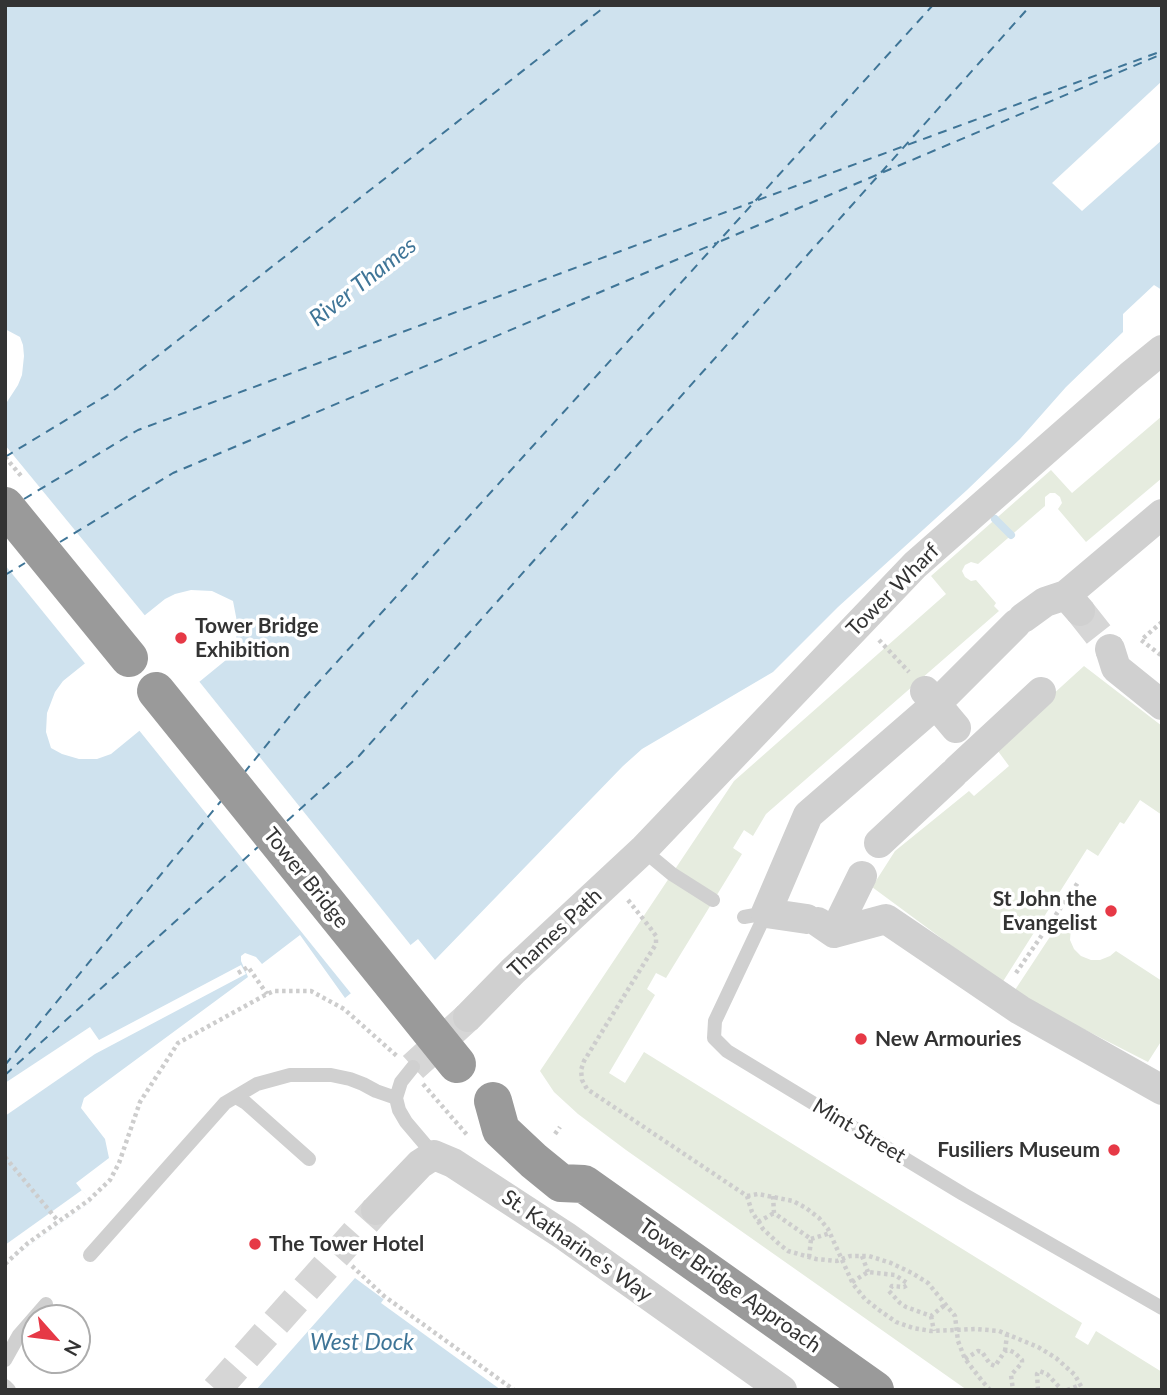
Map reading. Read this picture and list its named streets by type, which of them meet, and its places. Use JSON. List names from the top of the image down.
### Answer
{
  "streets": {
    "highway": ["Tower Bridge", "Tower Bridge Approach"],
    "street": ["Tower Wharf", "Thames Path", "St. Katharine's Way"],
    "lane": ["Mint Street"]
  },
  "crossings": [
    ["Tower Wharf", "Thames Path"],
    ["Tower Bridge", "Tower Bridge Approach"]
  ],
  "water": ["River Thames", "West Dock"],
  "places": [
    "Tower Bridge Exhibition",
    "St John the Evangelist",
    "New Armouries",
    "Fusiliers Museum",
    "The Tower Hotel"
  ],
  "north": "bottom right"
}
